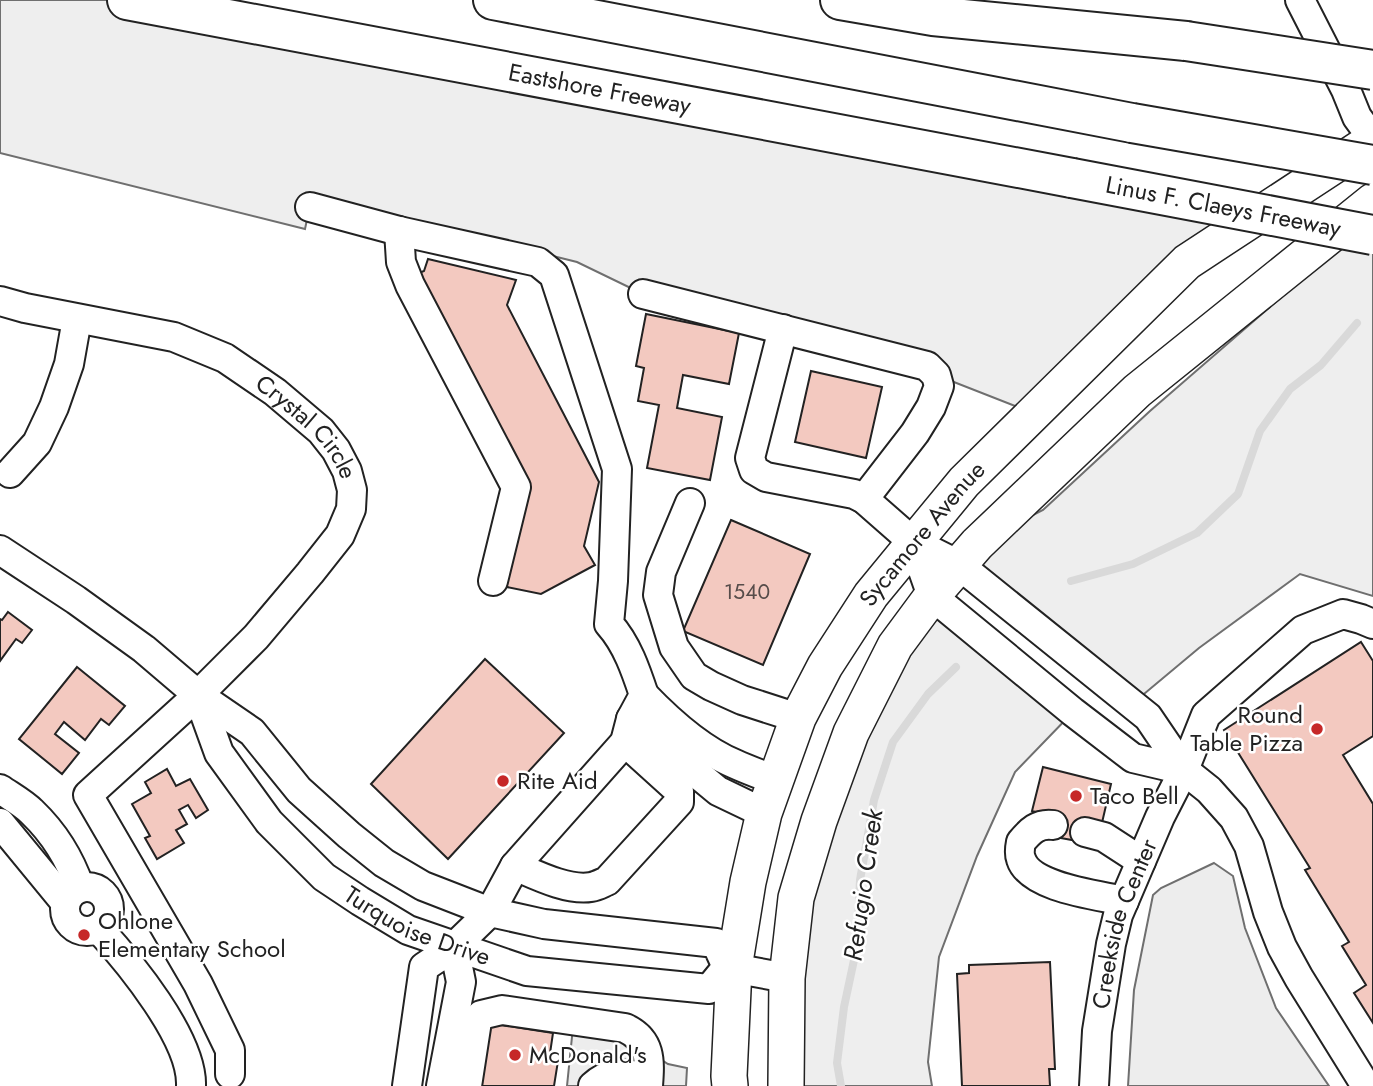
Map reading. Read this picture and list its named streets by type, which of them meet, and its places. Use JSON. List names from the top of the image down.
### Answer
{
  "streets": {
    "highway": ["Eastshore Freeway", "Linus F. Claeys Freeway"],
    "main road": ["Sycamore Avenue"],
    "street": ["Crystal Circle", "Turquoise Drive", "Creekside Center"]
  },
  "crossings": [
    ["Eastshore Freeway", "Linus F. Claeys Freeway"],
    ["Crystal Circle", "Turquoise Drive"],
    ["Sycamore Avenue", "Turquoise Drive"]
  ],
  "water": ["Refugio Creek"],
  "places": [
    "Round Table Pizza",
    "Rite Aid",
    "Taco Bell",
    "Ohlone Elementary School",
    "McDonald's"
  ],
  "house_numbers": ["1540"]
}
